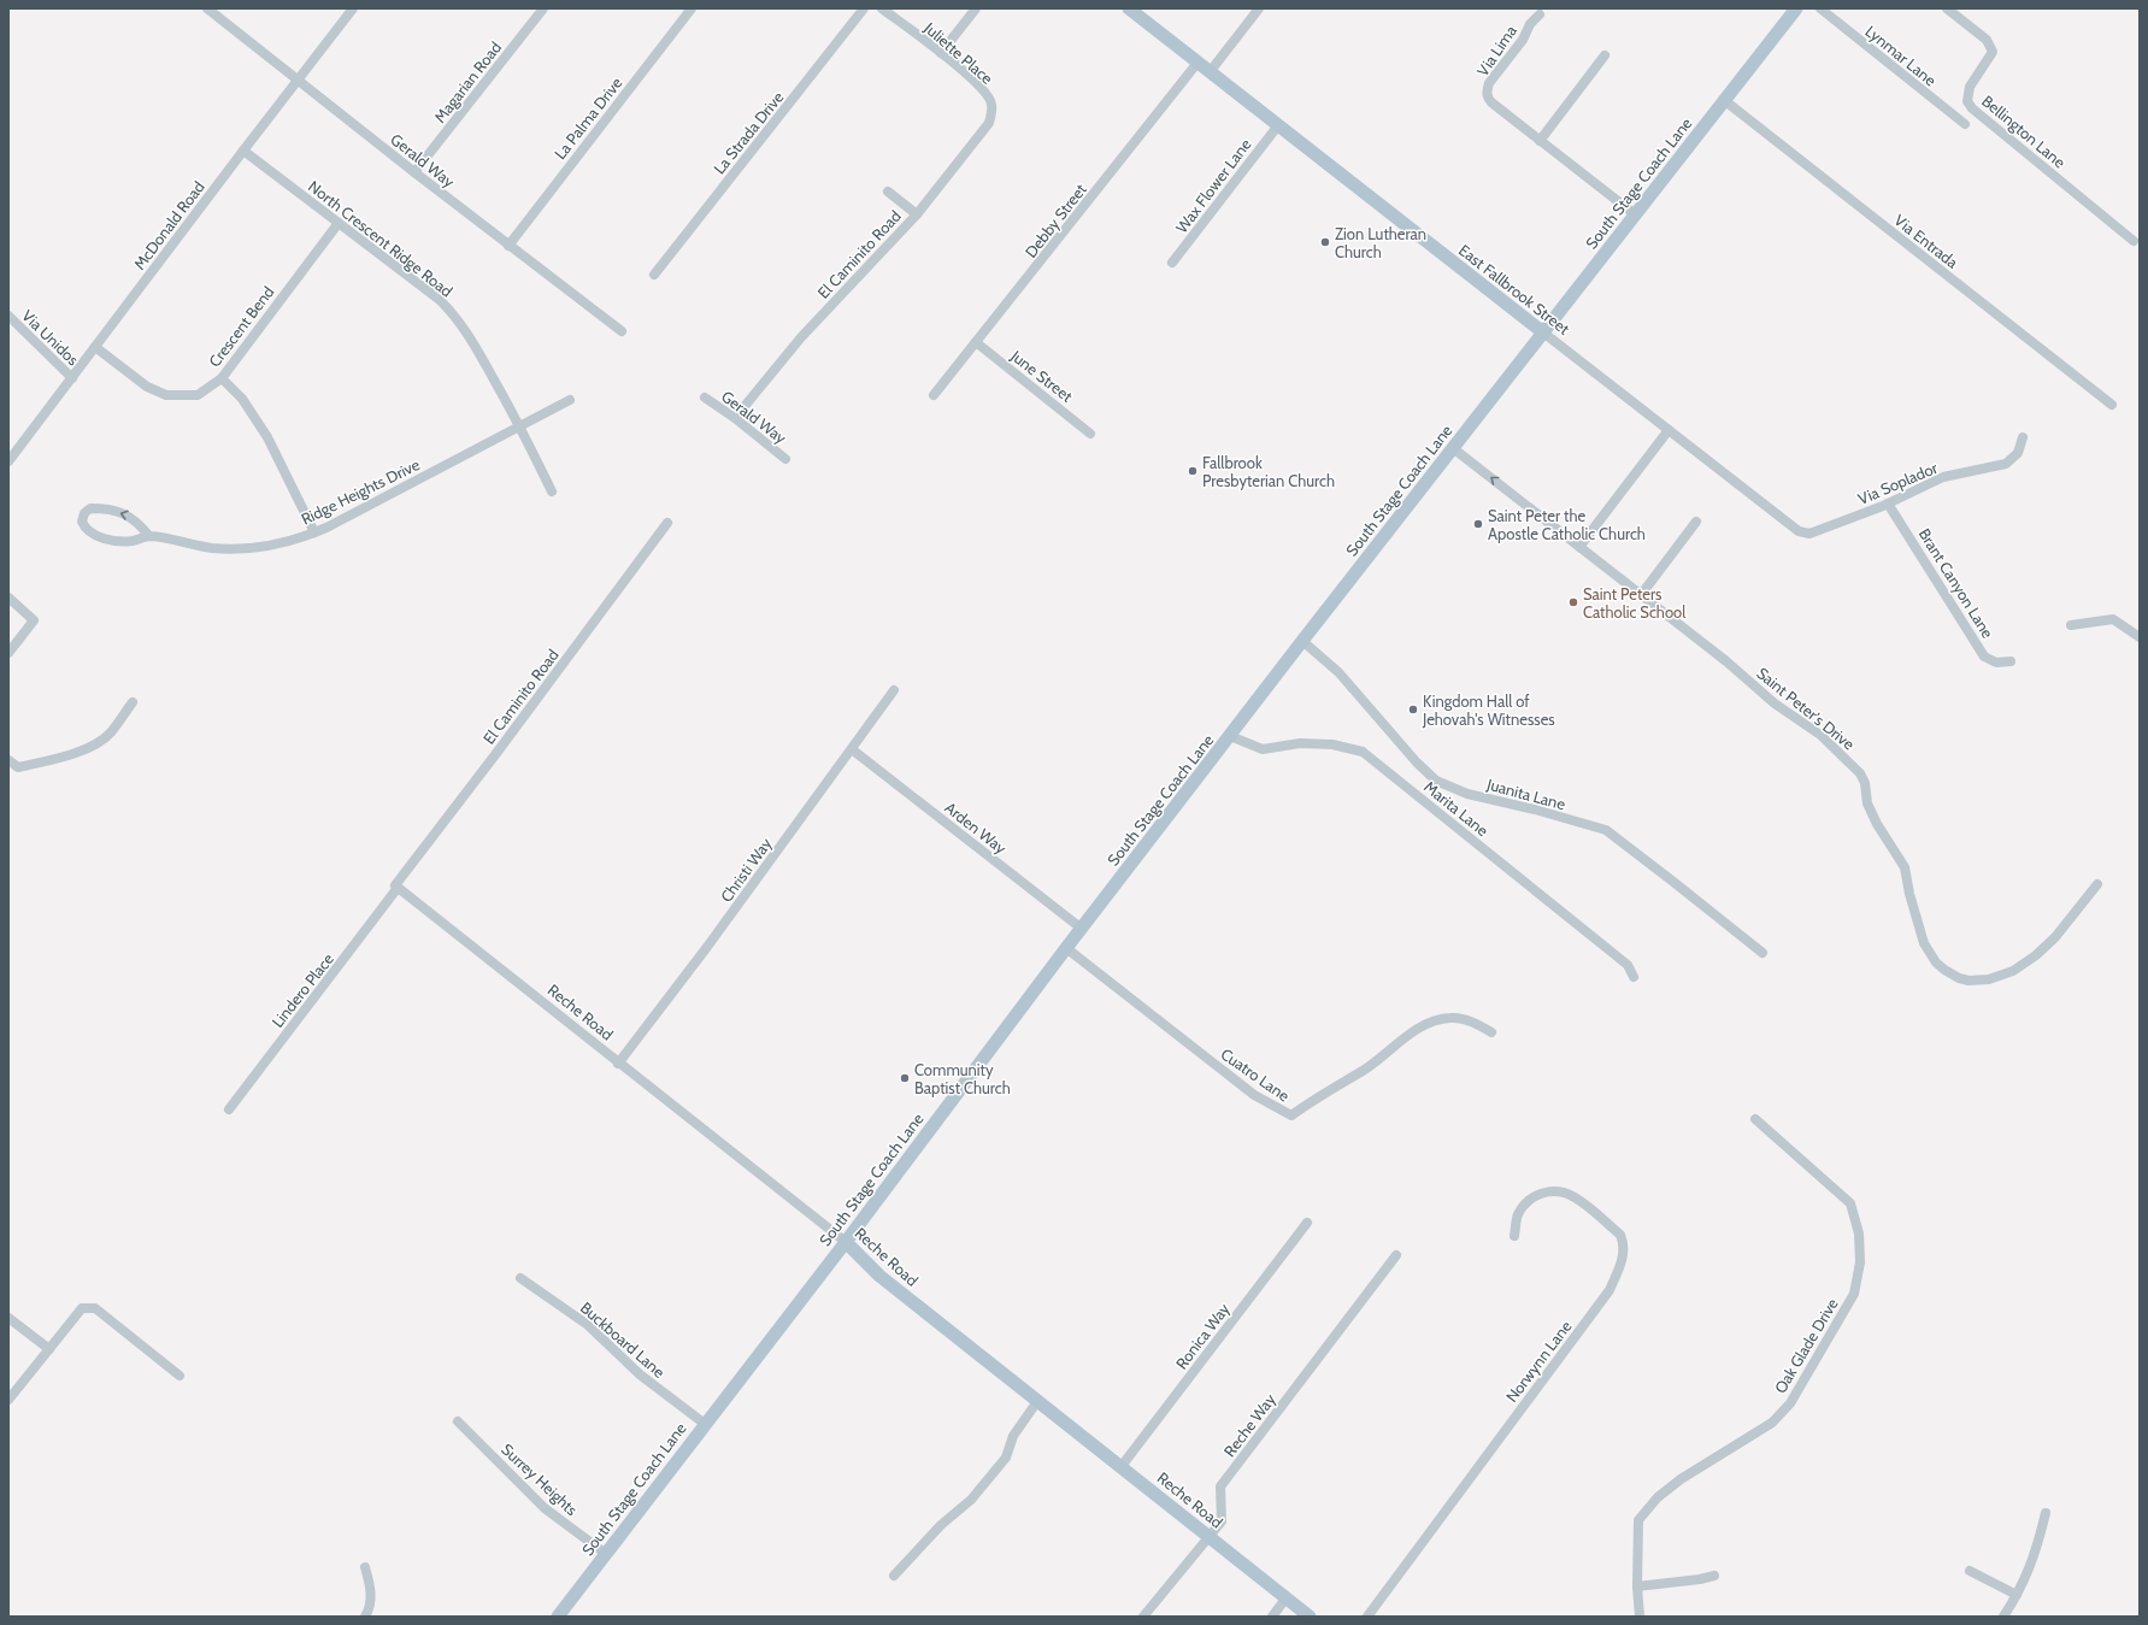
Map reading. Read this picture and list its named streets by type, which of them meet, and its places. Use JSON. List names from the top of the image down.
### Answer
{
  "streets": {
    "main road": ["South Stage Coach Lane", "East Fallbrook Street", "Reche Road"],
    "street": [
      "Via Lima",
      "Juliette Place",
      "Lynmar Lane",
      "Magarian Road",
      "La Palma Drive",
      "Bellington Lane",
      "La Strada Drive",
      "Gerald Way",
      "Wax Flower Lane",
      "Debby Street",
      "McDonald Road",
      "North Crescent Ridge Road",
      "Via Entrada",
      "El Caminito Road",
      "Crescent Bend",
      "Via Unidos",
      "June Street",
      "Via Soplador",
      "Ridge Heights Drive",
      "Brant Canyon Lane",
      "Saint Peter's Drive",
      "Juanita Lane",
      "Marita Lane",
      "Arden Way",
      "Christi Way",
      "Lindero Place",
      "Cuatro Lane",
      "Ronica Way",
      "Buckboard Lane",
      "Oak Glade Drive",
      "Norwynn Lane",
      "Reche Way",
      "Surrey Heights"
    ]
  },
  "crossings": [
    ["Via Lima", "South Stage Coach Lane"],
    ["Juliette Place", "El Caminito Road"],
    ["Magarian Road", "Gerald Way"],
    ["La Palma Drive", "Gerald Way"],
    ["Gerald Way", "McDonald Road"],
    ["Gerald Way", "El Caminito Road"],
    ["South Stage Coach Lane", "Via Entrada"],
    ["South Stage Coach Lane", "East Fallbrook Street"],
    ["South Stage Coach Lane", "Saint Peter's Drive"],
    ["South Stage Coach Lane", "Juanita Lane"],
    ["South Stage Coach Lane", "Marita Lane"],
    ["South Stage Coach Lane", "Arden Way"],
    ["South Stage Coach Lane", "Reche Road"],
    ["South Stage Coach Lane", "Cuatro Lane"],
    ["South Stage Coach Lane", "Buckboard Lane"],
    ["South Stage Coach Lane", "Surrey Heights"],
    ["Wax Flower Lane", "East Fallbrook Street"],
    ["Debby Street", "East Fallbrook Street"],
    ["Debby Street", "June Street"],
    ["McDonald Road", "North Crescent Ridge Road"],
    ["McDonald Road", "Crescent Bend"],
    ["McDonald Road", "Via Unidos"],
    ["North Crescent Ridge Road", "Crescent Bend"],
    ["North Crescent Ridge Road", "Ridge Heights Drive"],
    ["El Caminito Road", "Lindero Place"],
    ["El Caminito Road", "Reche Road"],
    ["East Fallbrook Street", "Via Soplador"],
    ["Via Soplador", "Brant Canyon Lane"],
    ["Arden Way", "Christi Way"],
    ["Christi Way", "Reche Road"],
    ["Lindero Place", "Reche Road"],
    ["Reche Road", "Ronica Way"],
    ["Reche Road", "Reche Way"]
  ],
  "places": [
    "Zion Lutheran Church",
    "Fallbrook Presbyterian Church",
    "Saint Peter the Apostle Catholic Church",
    "Saint Peters Catholic School",
    "Kingdom Hall of Jehovah's Witnesses",
    "Community Baptist Church"
  ]
}
